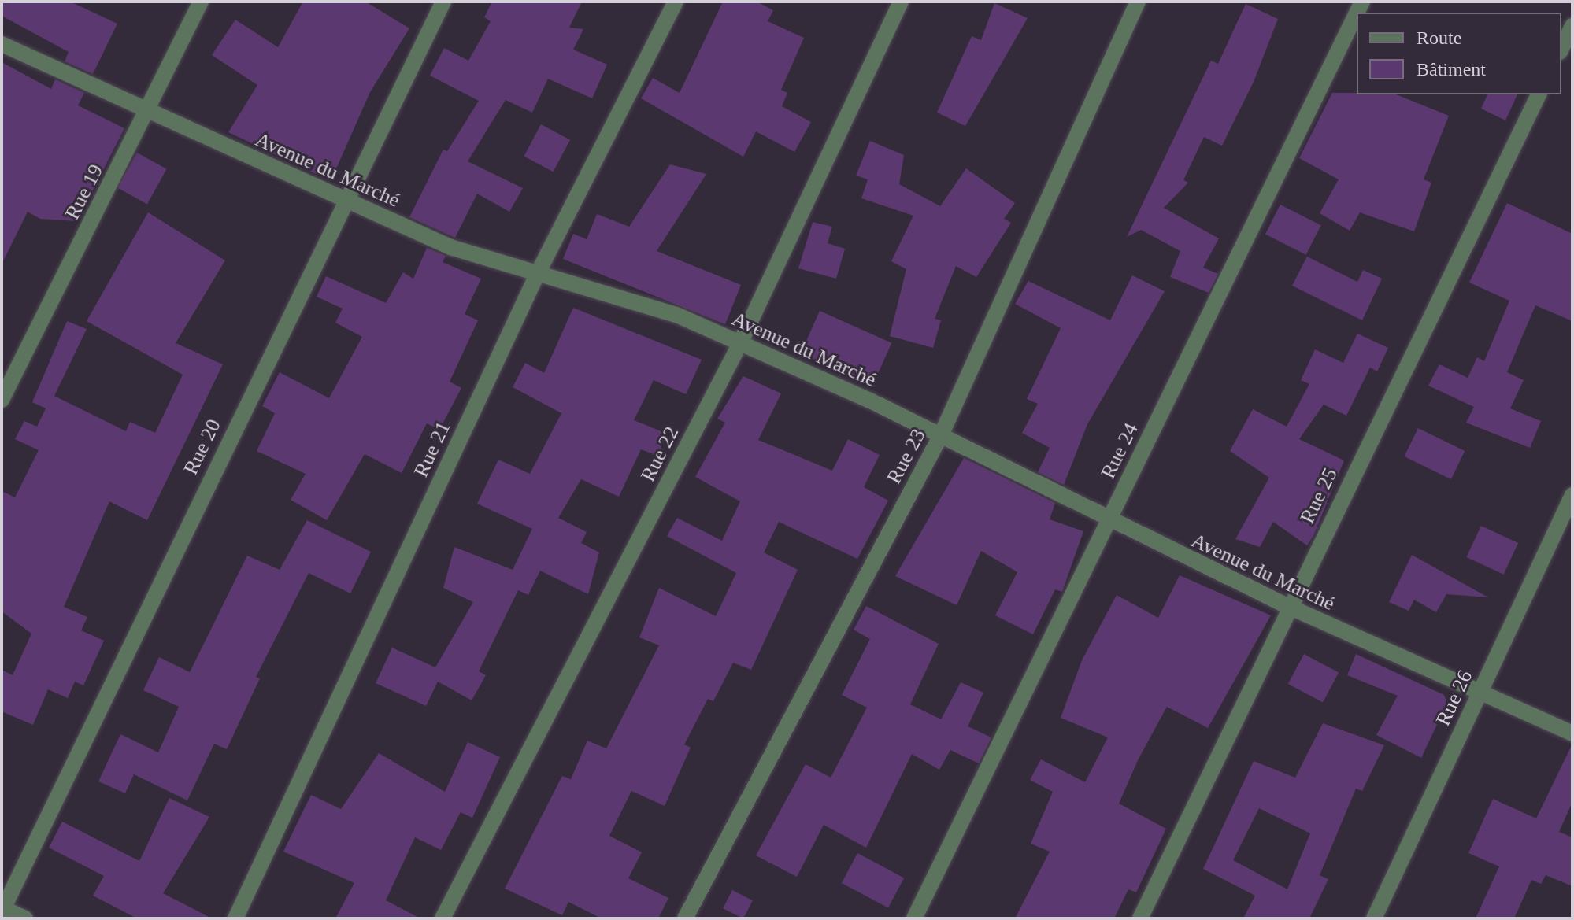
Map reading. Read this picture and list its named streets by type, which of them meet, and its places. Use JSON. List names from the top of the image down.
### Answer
{
  "streets": {
    "street": [
      "Avenue du Marché",
      "Rue 19",
      "Rue 20",
      "Rue 21",
      "Rue 24",
      "Rue 22",
      "Rue 23",
      "Rue 25",
      "Rue 26"
    ]
  },
  "crossings": [
    ["Avenue du Marché", "Rue 19"],
    ["Avenue du Marché", "Rue 20"],
    ["Avenue du Marché", "Rue 21"],
    ["Avenue du Marché", "Rue 24"],
    ["Avenue du Marché", "Rue 22"],
    ["Avenue du Marché", "Rue 23"],
    ["Avenue du Marché", "Rue 25"],
    ["Avenue du Marché", "Rue 26"]
  ],
  "legend": ["Route", "Bâtiment"]
}
